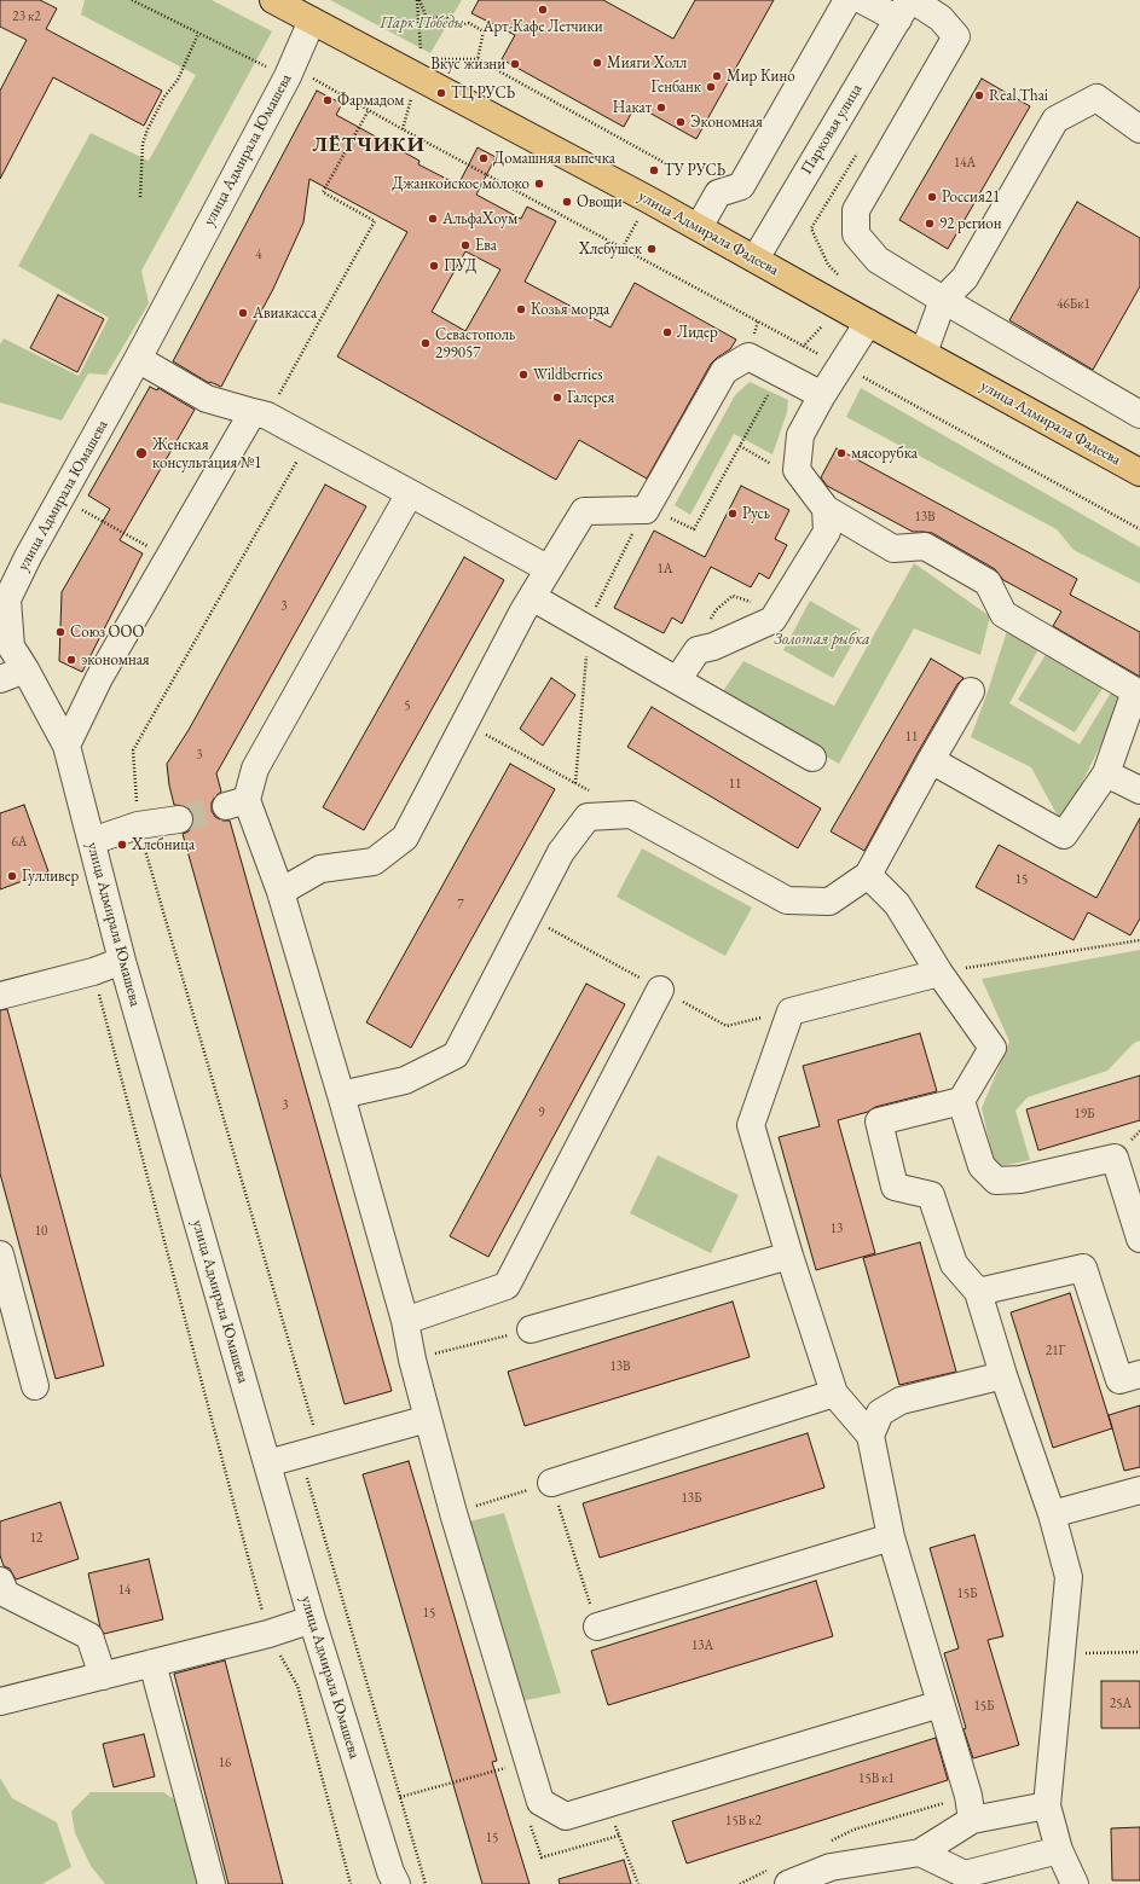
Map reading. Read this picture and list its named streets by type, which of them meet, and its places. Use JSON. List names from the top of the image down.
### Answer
{
  "streets": {
    "main road": ["улица Адмирала Фадеева"],
    "street": ["Парковая улица", "улица Адмирала Юмашева"]
  },
  "crossings": [
    ["Парковая улица", "улица Адмирала Фадеева"],
    ["улица Адмирала Юмашева", "улица Адмирала Фадеева"]
  ],
  "districts": ["ЛЁТЧИКИ"],
  "parks": ["Парк Победы", "Золотая рыбка"],
  "places": [
    "Арт-Кафе Летчики",
    "Мияги Холл",
    "Вкус жизни",
    "Мир Кино",
    "Генбанк",
    "ТЦ РУСЬ",
    "Real Thai",
    "Фармадом",
    "Накат",
    "Экономная",
    "Домашняя выпечка",
    "ТУ РУСЬ",
    "Джанкойское молоко",
    "Россия21",
    "Овощи",
    "АльфаХоум",
    "92 регион",
    "Ева",
    "Хлебушек",
    "ПУД",
    "Козья морда",
    "Авиакасса",
    "Лидер",
    "Севастополь 299057",
    "Wildberries",
    "Галерея",
    "Женская консультация №1",
    "мясорубка",
    "Русь",
    "Союз ООО",
    "экономная",
    "Хлебница",
    "Гулливер"
  ],
  "house_numbers": [
    "23 к2",
    "14А",
    "4",
    "46Бк1",
    "13В",
    "1А",
    "3",
    "5",
    "11",
    "3",
    "11",
    "6А",
    "15",
    "7",
    "3",
    "9",
    "19Б",
    "13",
    "10",
    "21Г",
    "13В",
    "13Б",
    "12",
    "14",
    "15Б",
    "15",
    "13А",
    "25А",
    "15Б",
    "16",
    "15В к1",
    "15В к2",
    "15"
  ]
}
